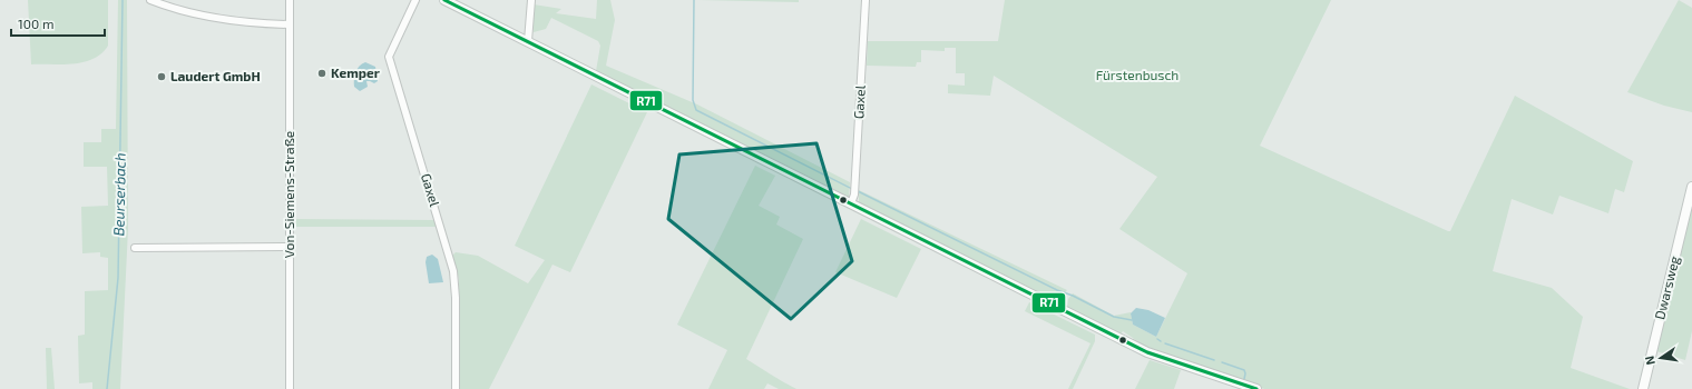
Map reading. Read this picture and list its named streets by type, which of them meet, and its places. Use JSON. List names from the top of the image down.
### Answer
{
  "streets": {
    "street": ["Gaxel", "Von-Siemens-Straße", "Dwarsweg"]
  },
  "water": ["Beurserbach"],
  "parks": ["Fürstenbusch"],
  "places": ["Kemper", "Laudert GmbH"],
  "lines": ["transit line R71"],
  "scale_bar": "100 m",
  "north": "left"
}
